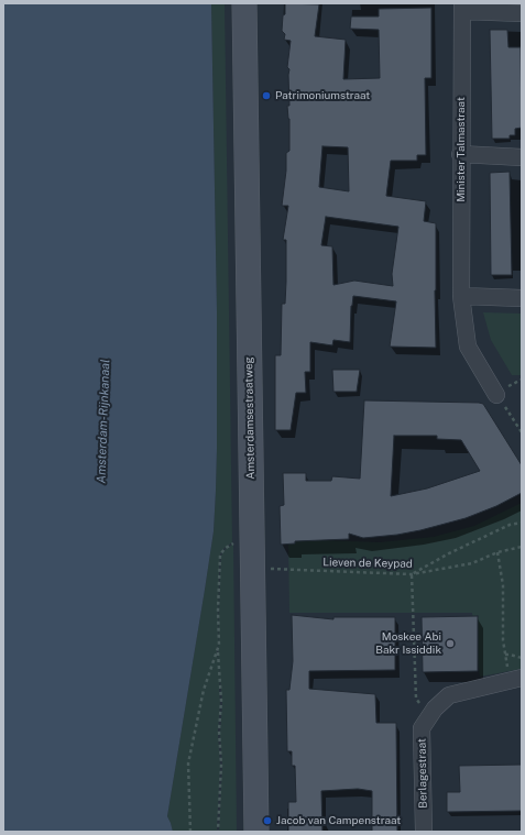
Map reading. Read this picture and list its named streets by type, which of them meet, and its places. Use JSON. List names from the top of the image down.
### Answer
{
  "streets": {
    "main road": ["Amsterdamsestraatweg"],
    "street": ["Minister Talmastraat", "Berlagestraat"],
    "path": ["Lieven de Keypad"]
  },
  "crossings": [
    ["Amsterdamsestraatweg", "Lieven de Keypad"]
  ],
  "water": ["Amsterdam-Rijnkanaal"],
  "places": ["Patrimoniumstraat", "Moskee Abi Bakr Issiddik", "Jacob van Campenstraat"]
}
